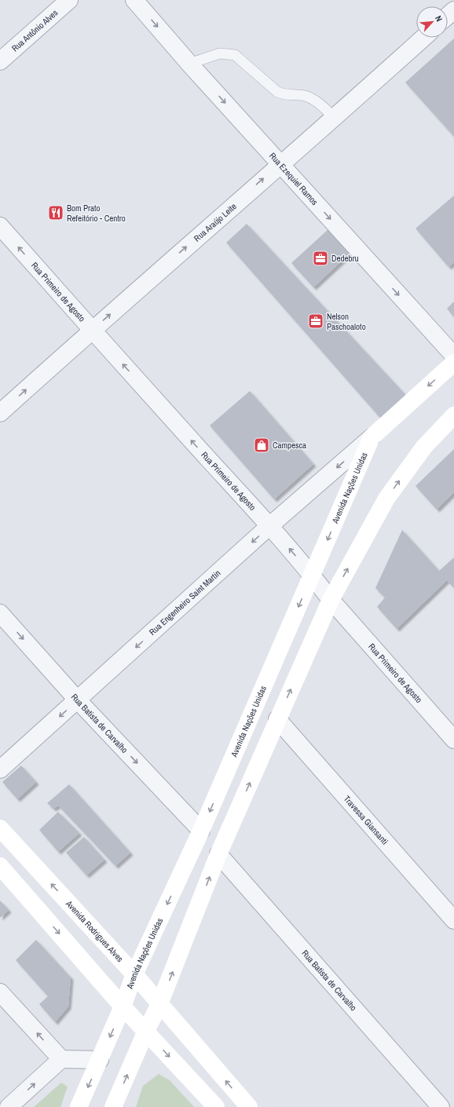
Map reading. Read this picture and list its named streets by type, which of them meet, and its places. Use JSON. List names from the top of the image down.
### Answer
{
  "streets": {
    "main road": ["Avenida Nações Unidas", "Avenida Rodrigues Alves"],
    "street": [
      "Rua Antônio Alves",
      "Rua Ezequiel Ramos",
      "Rua Araújo Leite",
      "Rua Primeiro de Agosto",
      "Rua Engenheiro Saint Martin",
      "Rua Batista de Carvalho",
      "Travessa Giansanti"
    ]
  },
  "crossings": [
    ["Rua Ezequiel Ramos", "Rua Araújo Leite"],
    ["Rua Araújo Leite", "Rua Primeiro de Agosto"],
    ["Rua Primeiro de Agosto", "Avenida Nações Unidas"],
    ["Rua Primeiro de Agosto", "Rua Engenheiro Saint Martin"],
    ["Avenida Nações Unidas", "Rua Engenheiro Saint Martin"],
    ["Avenida Nações Unidas", "Rua Batista de Carvalho"],
    ["Avenida Nações Unidas", "Avenida Rodrigues Alves"],
    ["Rua Engenheiro Saint Martin", "Rua Batista de Carvalho"]
  ],
  "one_way": [
    "Rua Ezequiel Ramos",
    "Rua Araújo Leite",
    "Rua Primeiro de Agosto",
    "Rua Engenheiro Saint Martin",
    "Rua Batista de Carvalho"
  ],
  "places": {
    "restaurant": ["Bom Prato Refeitório - Centro"],
    "office": ["Dedebru", "Nelson Paschoaloto"],
    "shop": ["Campesca"]
  },
  "north": "top right"
}
